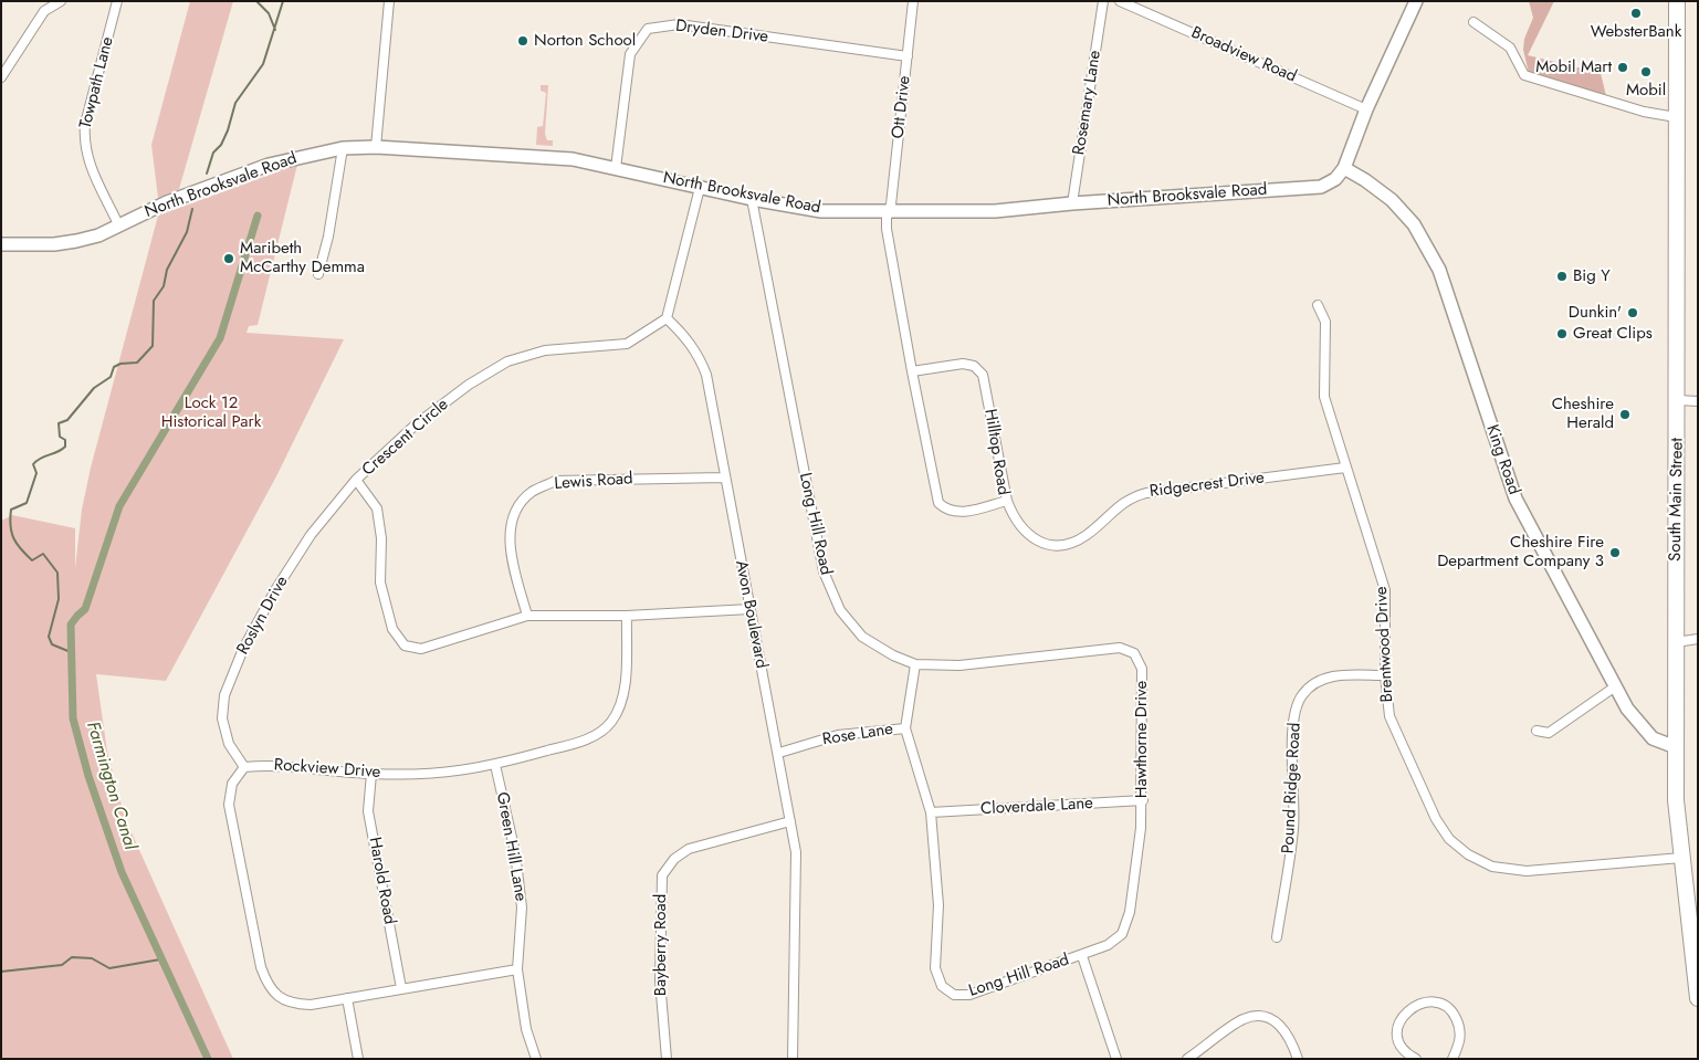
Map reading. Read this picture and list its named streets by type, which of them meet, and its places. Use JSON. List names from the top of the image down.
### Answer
{
  "streets": {
    "highway": ["South Main Street"],
    "main road": ["North Brooksvale Road", "King Road"],
    "street": [
      "Dryden Drive",
      "Broadview Road",
      "Towpath Lane",
      "Rosemary Lane",
      "Ott Drive",
      "Crescent Circle",
      "Hilltop Road",
      "Lewis Road",
      "Ridgecrest Drive",
      "Long Hill Road",
      "Avon Boulevard",
      "Roslyn Drive",
      "Brentwood Drive",
      "Rose Lane",
      "Hawthorne Drive",
      "Rockview Drive",
      "Pound Ridge Road",
      "Cloverdale Lane",
      "Green Hill Lane",
      "Harold Road",
      "Bayberry Road"
    ]
  },
  "crossings": [
    ["Dryden Drive", "Ott Drive"],
    ["Dryden Drive", "North Brooksvale Road"],
    ["Broadview Road", "North Brooksvale Road"],
    ["Towpath Lane", "North Brooksvale Road"],
    ["Rosemary Lane", "North Brooksvale Road"],
    ["Ott Drive", "North Brooksvale Road"],
    ["Ott Drive", "Hilltop Road"],
    ["North Brooksvale Road", "Hilltop Road"],
    ["North Brooksvale Road", "King Road"],
    ["North Brooksvale Road", "Long Hill Road"],
    ["Crescent Circle", "Lewis Road"],
    ["Crescent Circle", "Avon Boulevard"],
    ["Crescent Circle", "Roslyn Drive"],
    ["Crescent Circle", "Rockview Drive"],
    ["Hilltop Road", "Ridgecrest Drive"],
    ["King Road", "South Main Street"],
    ["Lewis Road", "Avon Boulevard"],
    ["Ridgecrest Drive", "Brentwood Drive"],
    ["South Main Street", "Brentwood Drive"],
    ["Long Hill Road", "Rose Lane"],
    ["Long Hill Road", "Hawthorne Drive"],
    ["Long Hill Road", "Cloverdale Lane"],
    ["Avon Boulevard", "Rose Lane"],
    ["Avon Boulevard", "Bayberry Road"],
    ["Roslyn Drive", "Rockview Drive"],
    ["Brentwood Drive", "Pound Ridge Road"],
    ["Hawthorne Drive", "Cloverdale Lane"],
    ["Rockview Drive", "Green Hill Lane"],
    ["Rockview Drive", "Harold Road"]
  ],
  "water": ["Farmington Canal"],
  "parks": ["Lock 12 Historical Park"],
  "places": [
    "WebsterBank",
    "Norton School",
    "Mobil Mart",
    "Mobil",
    "Maribeth McCarthy Demma",
    "Big Y",
    "Dunkin'",
    "Great Clips",
    "Cheshire Herald",
    "Cheshire Fire Department Company 3"
  ]
}
